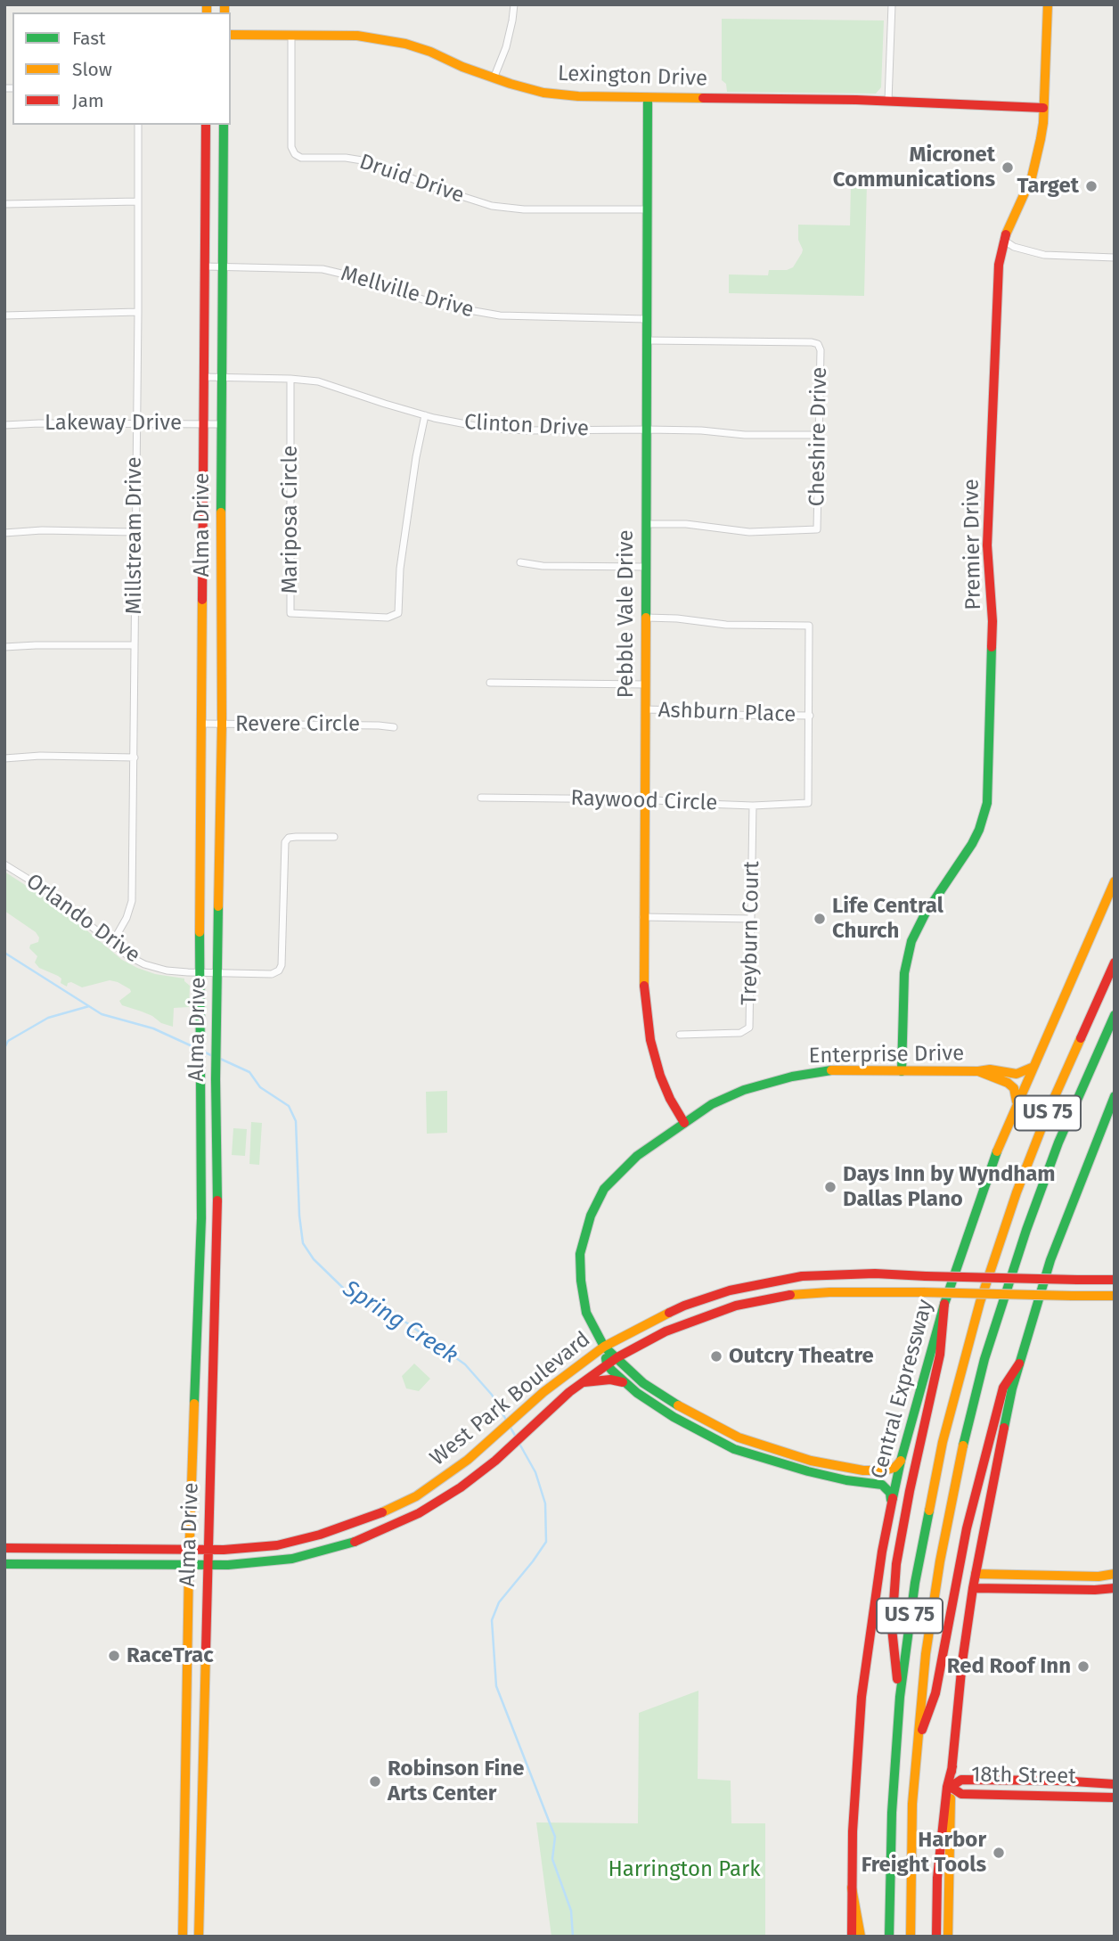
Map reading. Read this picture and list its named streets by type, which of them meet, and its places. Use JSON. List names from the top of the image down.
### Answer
{
  "streets": {
    "main road": [
      "Lexington Drive",
      "Alma Drive",
      "Premier Drive",
      "Pebble Vale Drive",
      "Enterprise Drive",
      "US 75",
      "Central Expressway",
      "West Park Boulevard",
      "18th Street"
    ],
    "street": [
      "Druid Drive",
      "Mellville Drive",
      "Lakeway Drive",
      "Clinton Drive",
      "Cheshire Drive",
      "Mariposa Circle",
      "Millstream Drive",
      "Ashburn Place",
      "Revere Circle",
      "Raywood Circle",
      "Orlando Drive",
      "Treyburn Court"
    ]
  },
  "crossings": [
    ["Lexington Drive", "Druid Drive"],
    ["Lexington Drive", "Premier Drive"],
    ["Lexington Drive", "Pebble Vale Drive"],
    ["Druid Drive", "Pebble Vale Drive"],
    ["Mellville Drive", "Alma Drive"],
    ["Mellville Drive", "Pebble Vale Drive"],
    ["Lakeway Drive", "Alma Drive"],
    ["Lakeway Drive", "Millstream Drive"],
    ["Clinton Drive", "Cheshire Drive"],
    ["Clinton Drive", "Mariposa Circle"],
    ["Clinton Drive", "Alma Drive"],
    ["Clinton Drive", "Pebble Vale Drive"],
    ["Cheshire Drive", "Pebble Vale Drive"],
    ["Alma Drive", "Revere Circle"],
    ["Alma Drive", "Orlando Drive"],
    ["Alma Drive", "West Park Boulevard"],
    ["Millstream Drive", "Orlando Drive"],
    ["Premier Drive", "Enterprise Drive"],
    ["Pebble Vale Drive", "Ashburn Place"],
    ["Pebble Vale Drive", "Raywood Circle"],
    ["Pebble Vale Drive", "Enterprise Drive"],
    ["Ashburn Place", "Raywood Circle"],
    ["Raywood Circle", "Treyburn Court"],
    ["Enterprise Drive", "Central Expressway"],
    ["Enterprise Drive", "West Park Boulevard"]
  ],
  "water": ["Spring Creek"],
  "parks": ["Harrington Park"],
  "places": [
    "Micronet Communications",
    "Target",
    "Life Central Church",
    "Days Inn by Wyndham Dallas Plano",
    "Outcry Theatre",
    "RaceTrac",
    "Red Roof Inn",
    "Robinson Fine Arts Center",
    "Harbor Freight Tools"
  ],
  "legend": ["Fast", "Slow", "Jam"]
}
